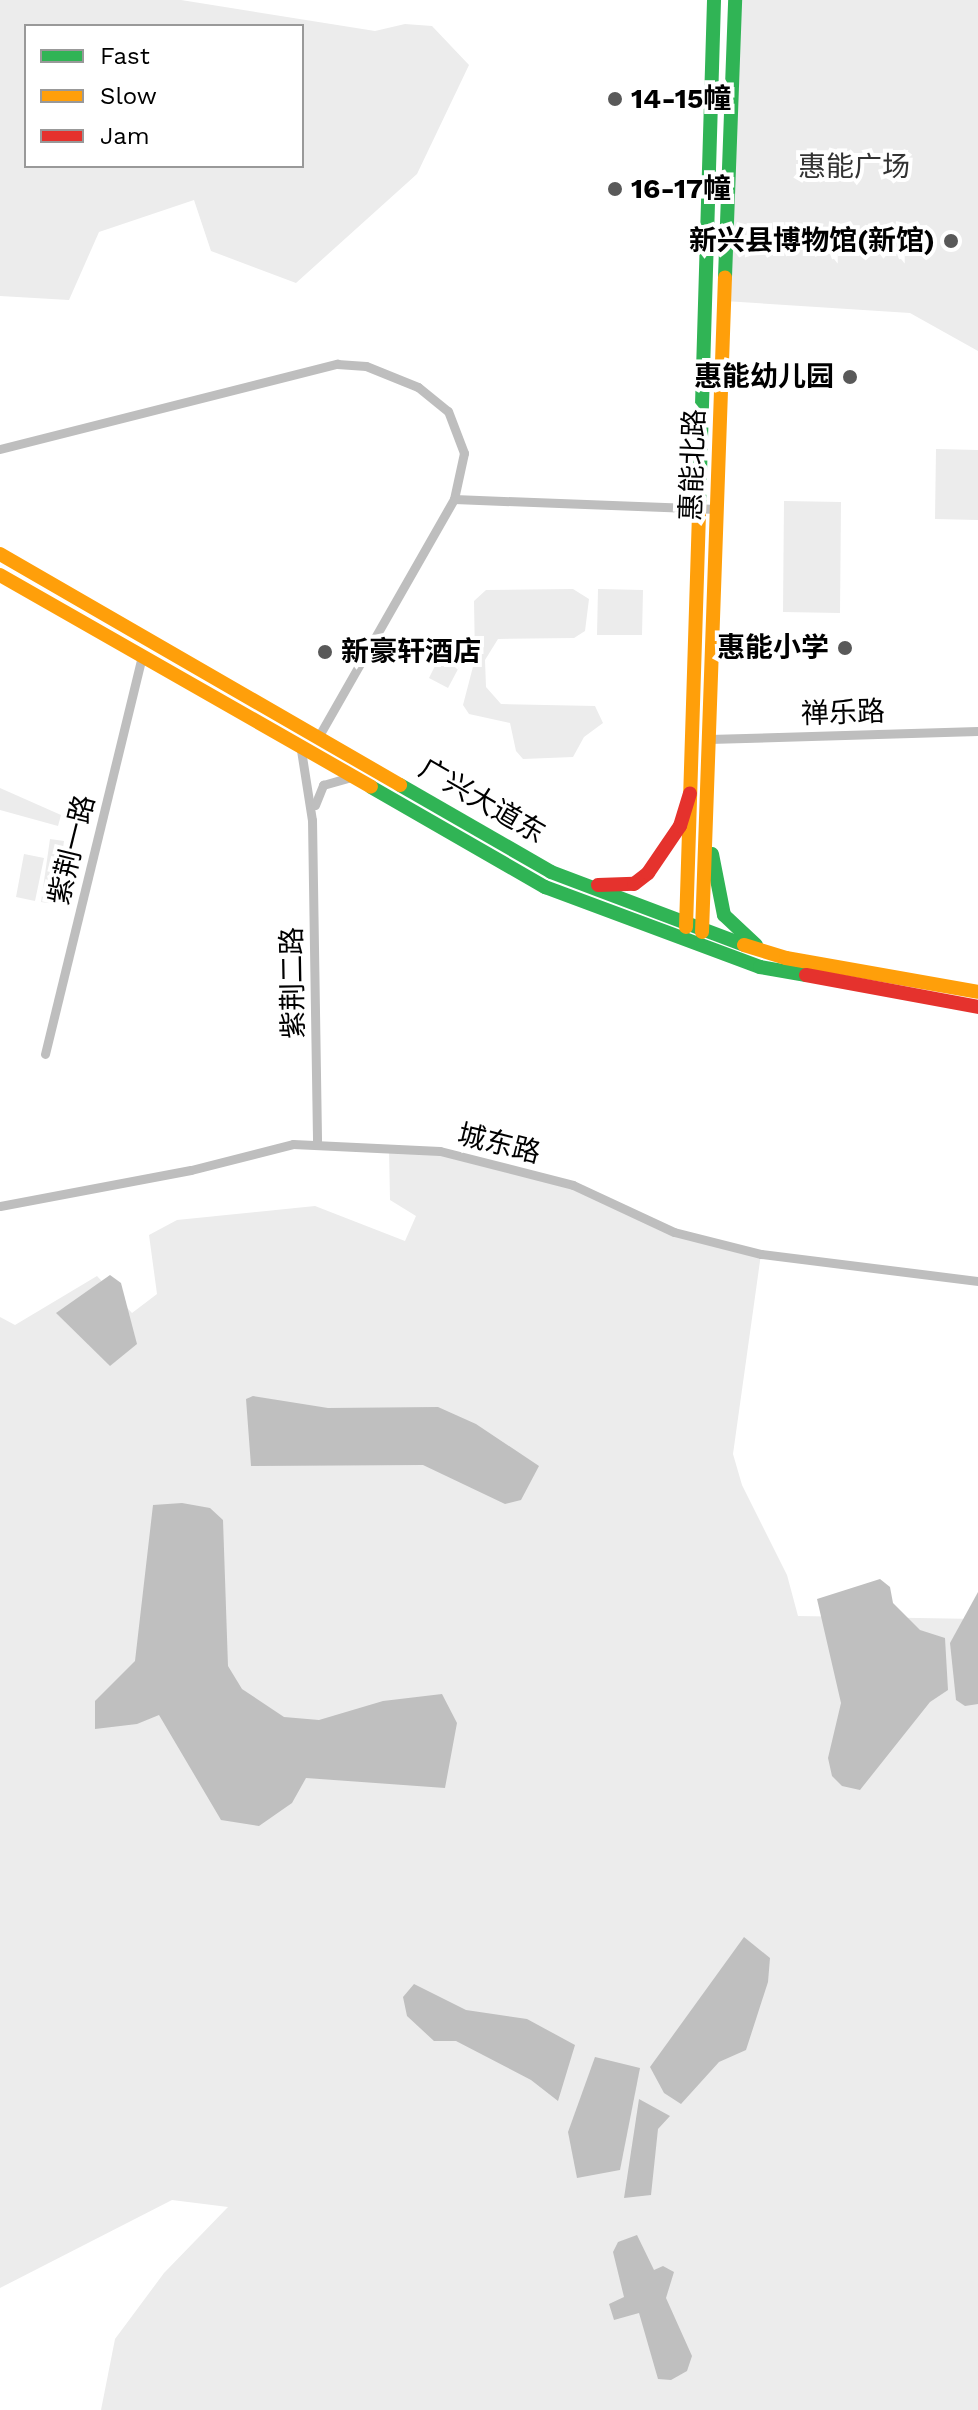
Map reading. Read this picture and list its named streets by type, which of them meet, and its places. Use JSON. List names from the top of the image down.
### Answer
{
  "streets": {
    "main road": ["惠能北路", "广兴大道东"],
    "street": [
      "禅乐路",
      "紫荆一路",
      "紫荆二路",
      "城东路"
    ]
  },
  "crossings": [
    ["惠能北路", "禅乐路"],
    ["惠能北路", "广兴大道东"],
    ["广兴大道东", "紫荆一路"],
    ["广兴大道东", "紫荆二路"],
    ["紫荆二路", "城东路"]
  ],
  "parks": ["惠能广场"],
  "places": [
    "14-15幢",
    "16-17幢",
    "新兴县博物馆(新馆)",
    "惠能幼儿园",
    "惠能小学",
    "新豪轩酒店"
  ],
  "legend": ["Fast", "Slow", "Jam"]
}
